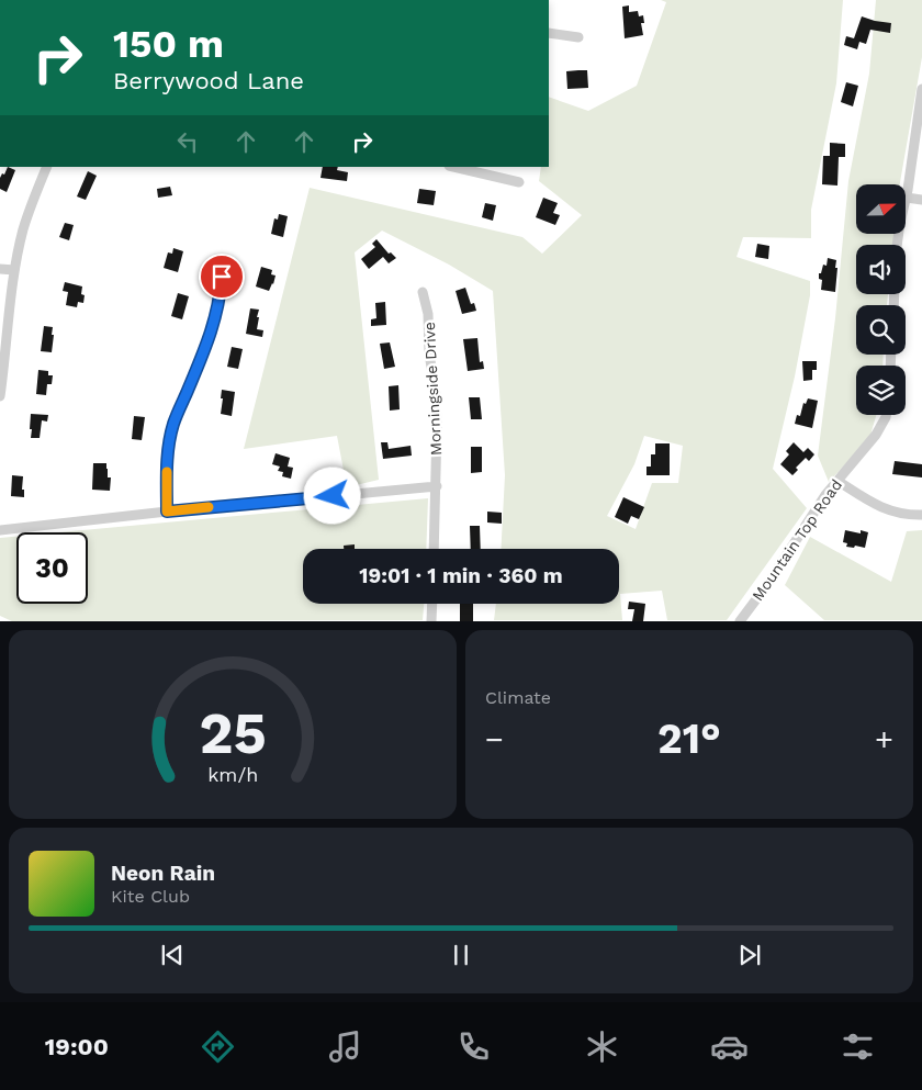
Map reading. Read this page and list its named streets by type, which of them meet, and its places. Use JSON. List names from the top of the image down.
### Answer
{
  "streets": {
    "street": ["Morningside Drive", "Mountain Top Road"]
  },
  "north": "right",
  "page": {
    "turn": ["150 m", "Berrywood Lane"],
    "limit": "30",
    "trip": "19:01 · 1 min · 360 m",
    "tile": "Climate",
    "heat": ["−", "21°", "+"],
    "song": ["Neon Rain", "Kite Club"],
    "tabs": "19:00",
    "gauge": ["25", "km/h"]
  }
}
